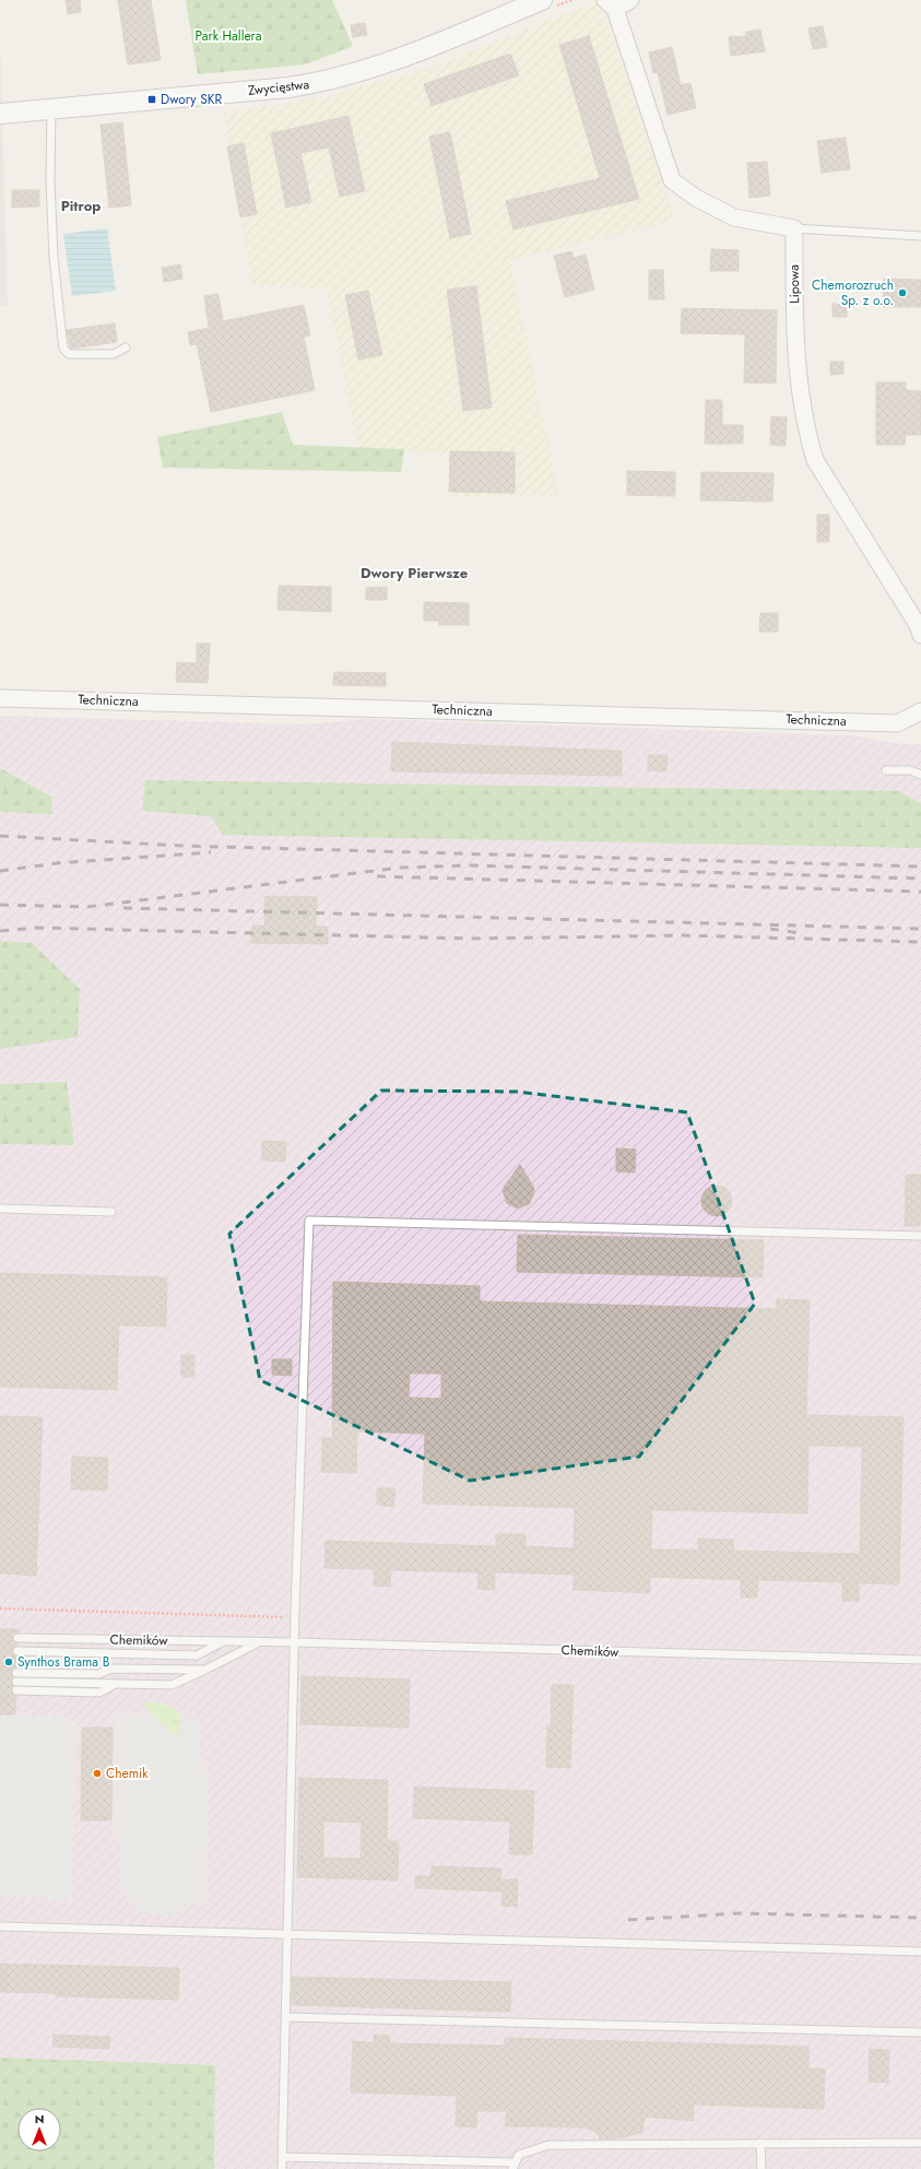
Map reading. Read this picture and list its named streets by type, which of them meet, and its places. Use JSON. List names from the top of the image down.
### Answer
{
  "streets": {
    "street": ["Zwycięstwa", "Lipowa", "Techniczna"],
    "lane": ["Chemików"]
  },
  "districts": ["Pitrop", "Dwory Pierwsze"],
  "parks": ["Park Hallera"],
  "places": {
    "transit": ["Dwory SKR"],
    "other": ["Chemorozruch Sp. z o.o.", "Synthos Brama B", "Chemik"]
  },
  "north": "top"
}
